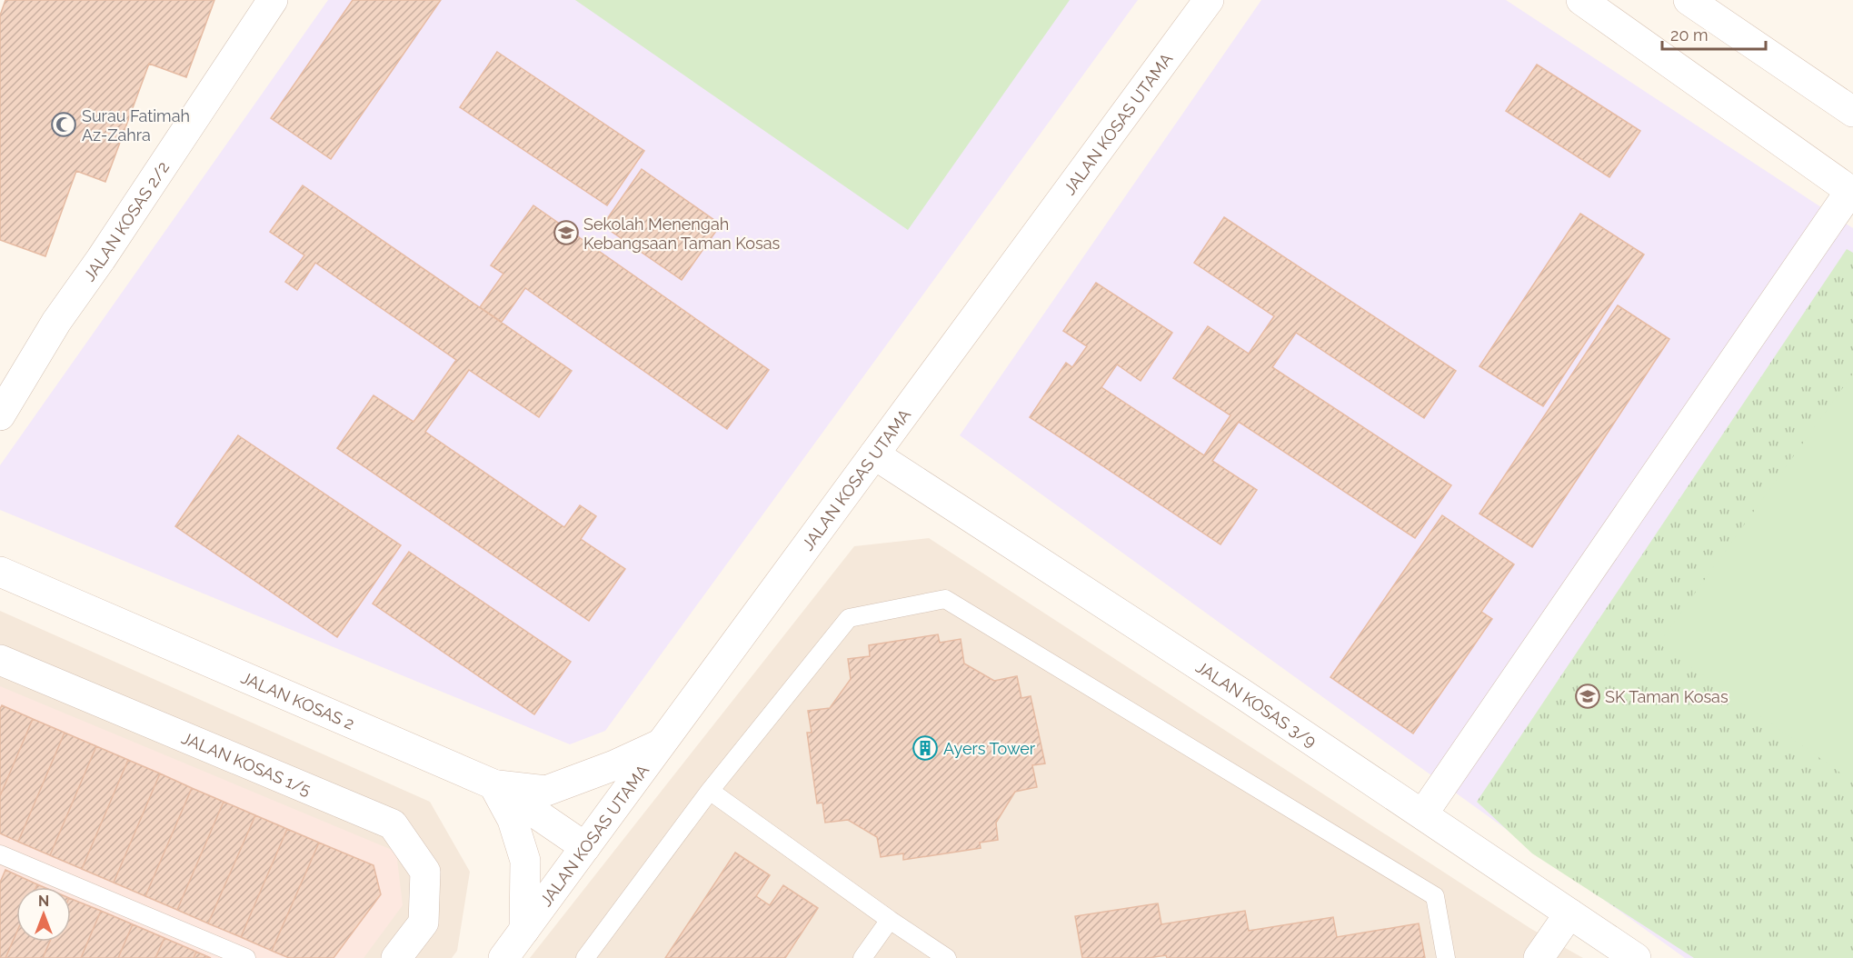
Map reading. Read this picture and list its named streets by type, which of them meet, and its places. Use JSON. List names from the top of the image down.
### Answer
{
  "streets": {
    "street": [
      "JALAN KOSAS UTAMA",
      "JALAN KOSAS 2/2",
      "JALAN KOSAS 2",
      "JALAN KOSAS 3/9",
      "JALAN KOSAS 1/5"
    ]
  },
  "crossings": [
    ["JALAN KOSAS UTAMA", "JALAN KOSAS 2"],
    ["JALAN KOSAS UTAMA", "JALAN KOSAS 3/9"]
  ],
  "places": {
    "mosque": ["Surau Fatimah Az-Zahra"],
    "school or university": ["Sekolah Menengah Kebangsaan Taman Kosas", "SK Taman Kosas"],
    "building": ["Ayers Tower"]
  },
  "scale_bar": "20 m",
  "north": "top"
}
